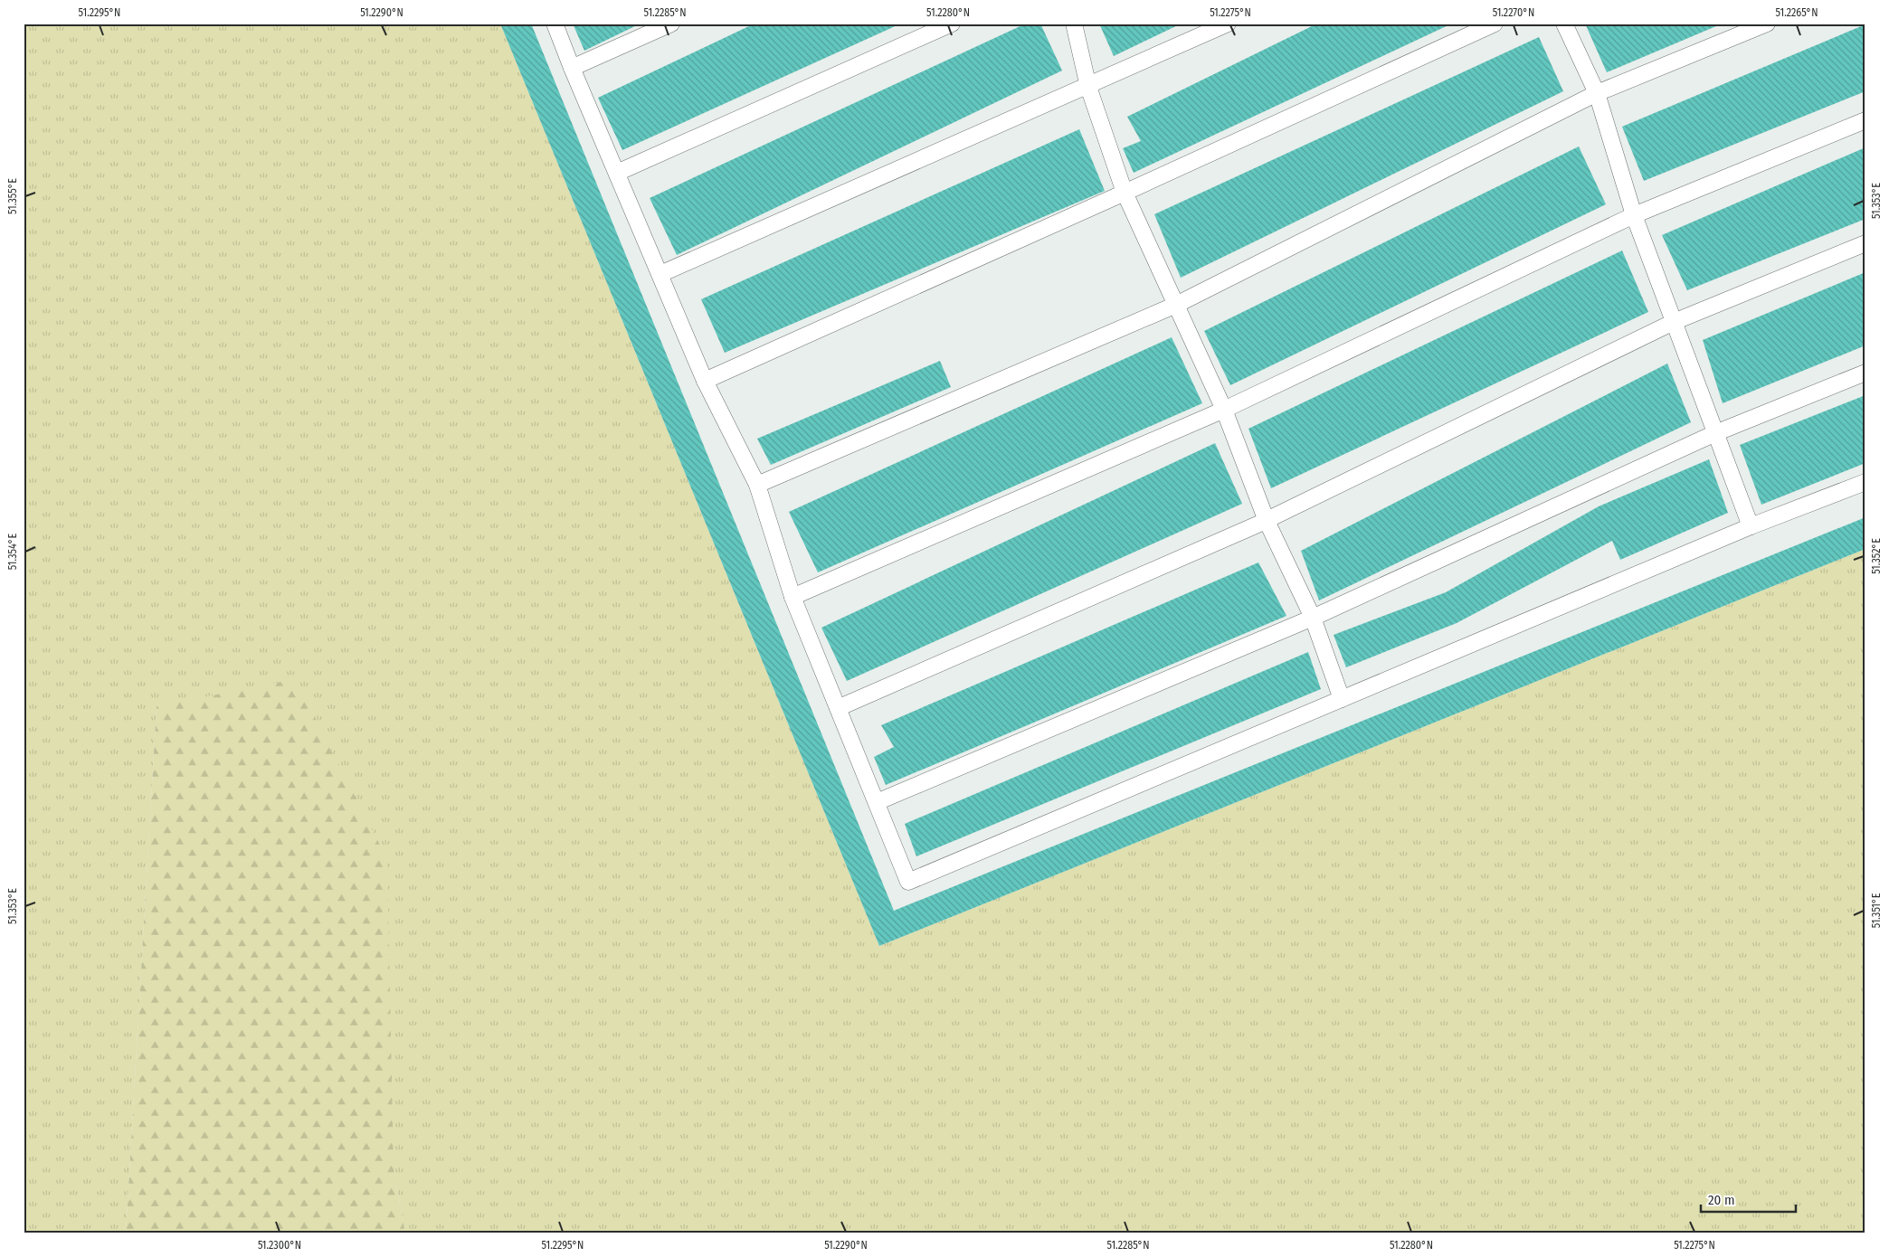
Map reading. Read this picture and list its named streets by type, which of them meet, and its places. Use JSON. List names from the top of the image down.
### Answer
{
  "scale_bar": "20 m",
  "coordinates": [
    "51.2295°N",
    "51.2290°N",
    "51.2285°N",
    "51.2280°N",
    "51.2275°N",
    "51.2270°N",
    "51.2265°N",
    "51.355°E",
    "51.353°E",
    "51.354°E",
    "51.352°E",
    "51.351°E",
    "51.2300°N"
  ]
}
